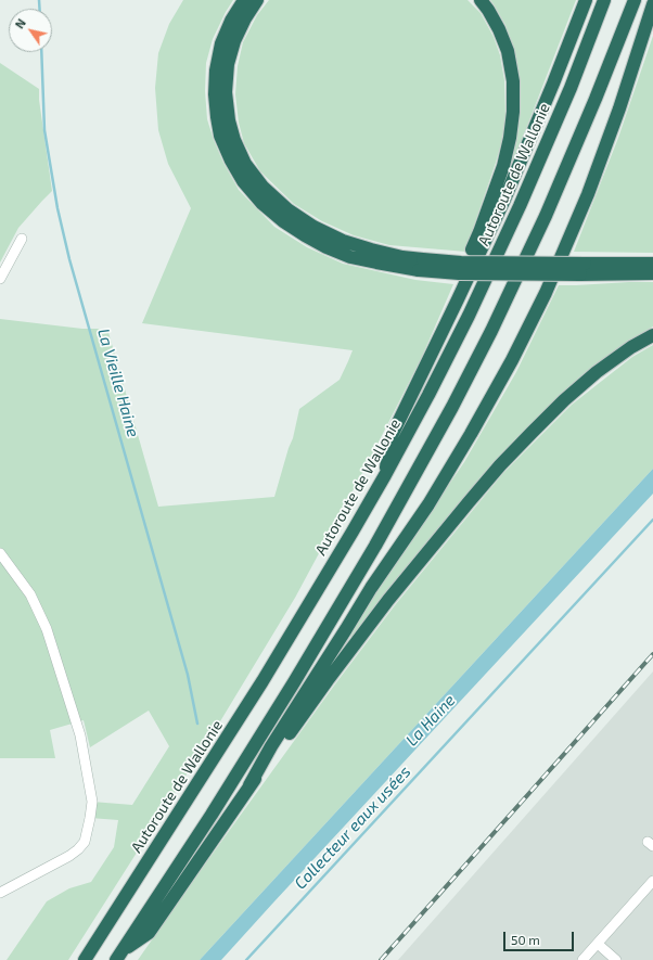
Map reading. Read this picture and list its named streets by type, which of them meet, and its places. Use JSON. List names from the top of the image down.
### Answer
{
  "streets": {
    "highway": ["Autoroute de Wallonie"]
  },
  "water": ["La Vieille Haine", "La Haine", "Collecteur eaux usées"],
  "scale_bar": "50 m",
  "north": "top left"
}
